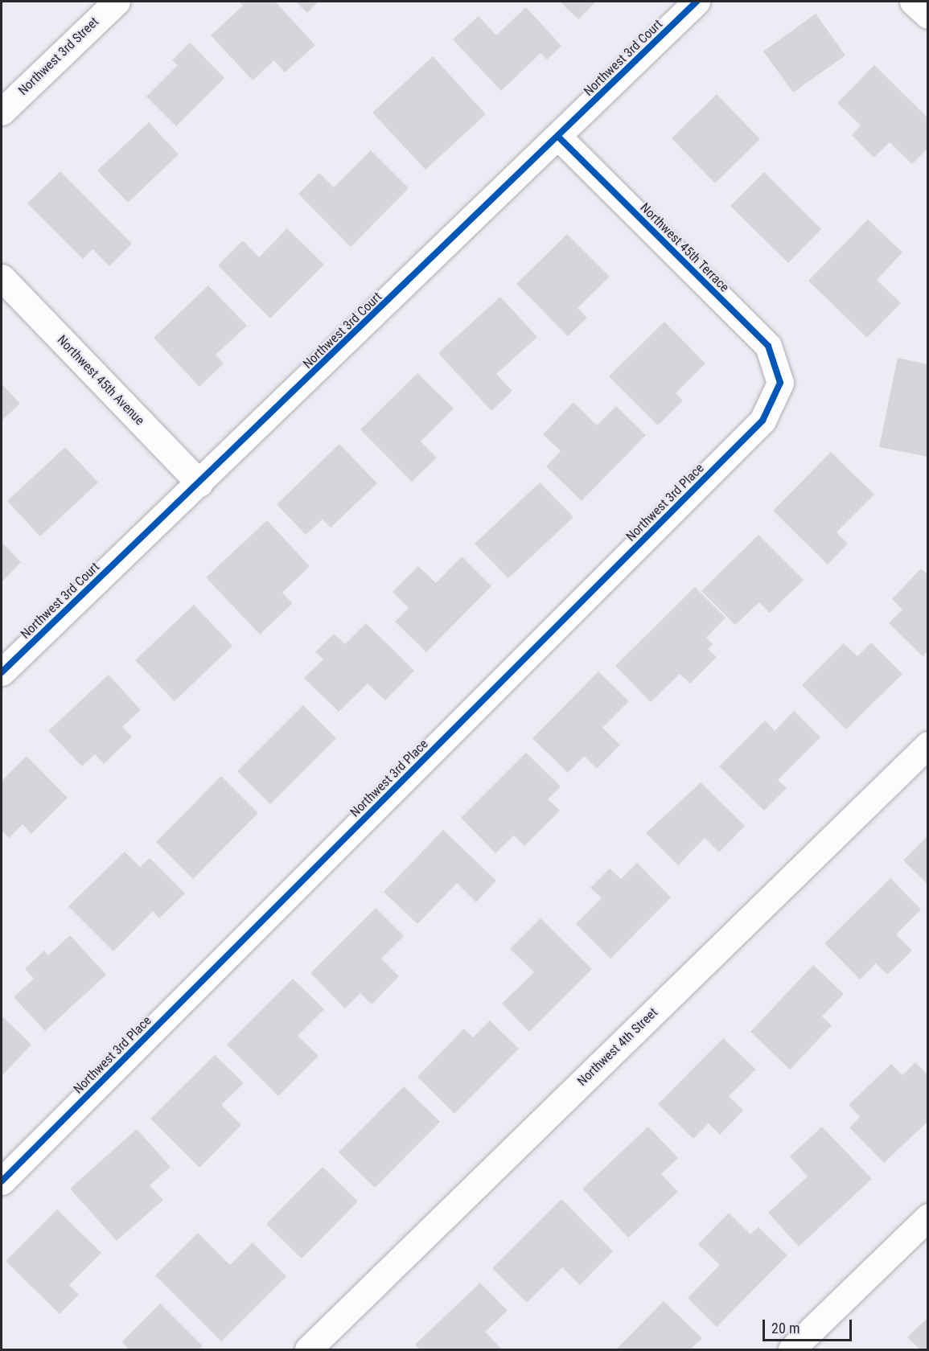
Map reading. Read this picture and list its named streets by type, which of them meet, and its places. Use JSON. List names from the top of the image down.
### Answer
{
  "streets": {
    "street": [
      "Northwest 3rd Street",
      "Northwest 3rd Court",
      "Northwest 45th Terrace",
      "Northwest 45th Avenue",
      "Northwest 3rd Place",
      "Northwest 4th Street"
    ]
  },
  "crossings": [
    ["Northwest 3rd Court", "Northwest 45th Terrace"],
    ["Northwest 3rd Court", "Northwest 45th Avenue"],
    ["Northwest 45th Terrace", "Northwest 3rd Place"]
  ],
  "scale_bar": "20 m"
}
